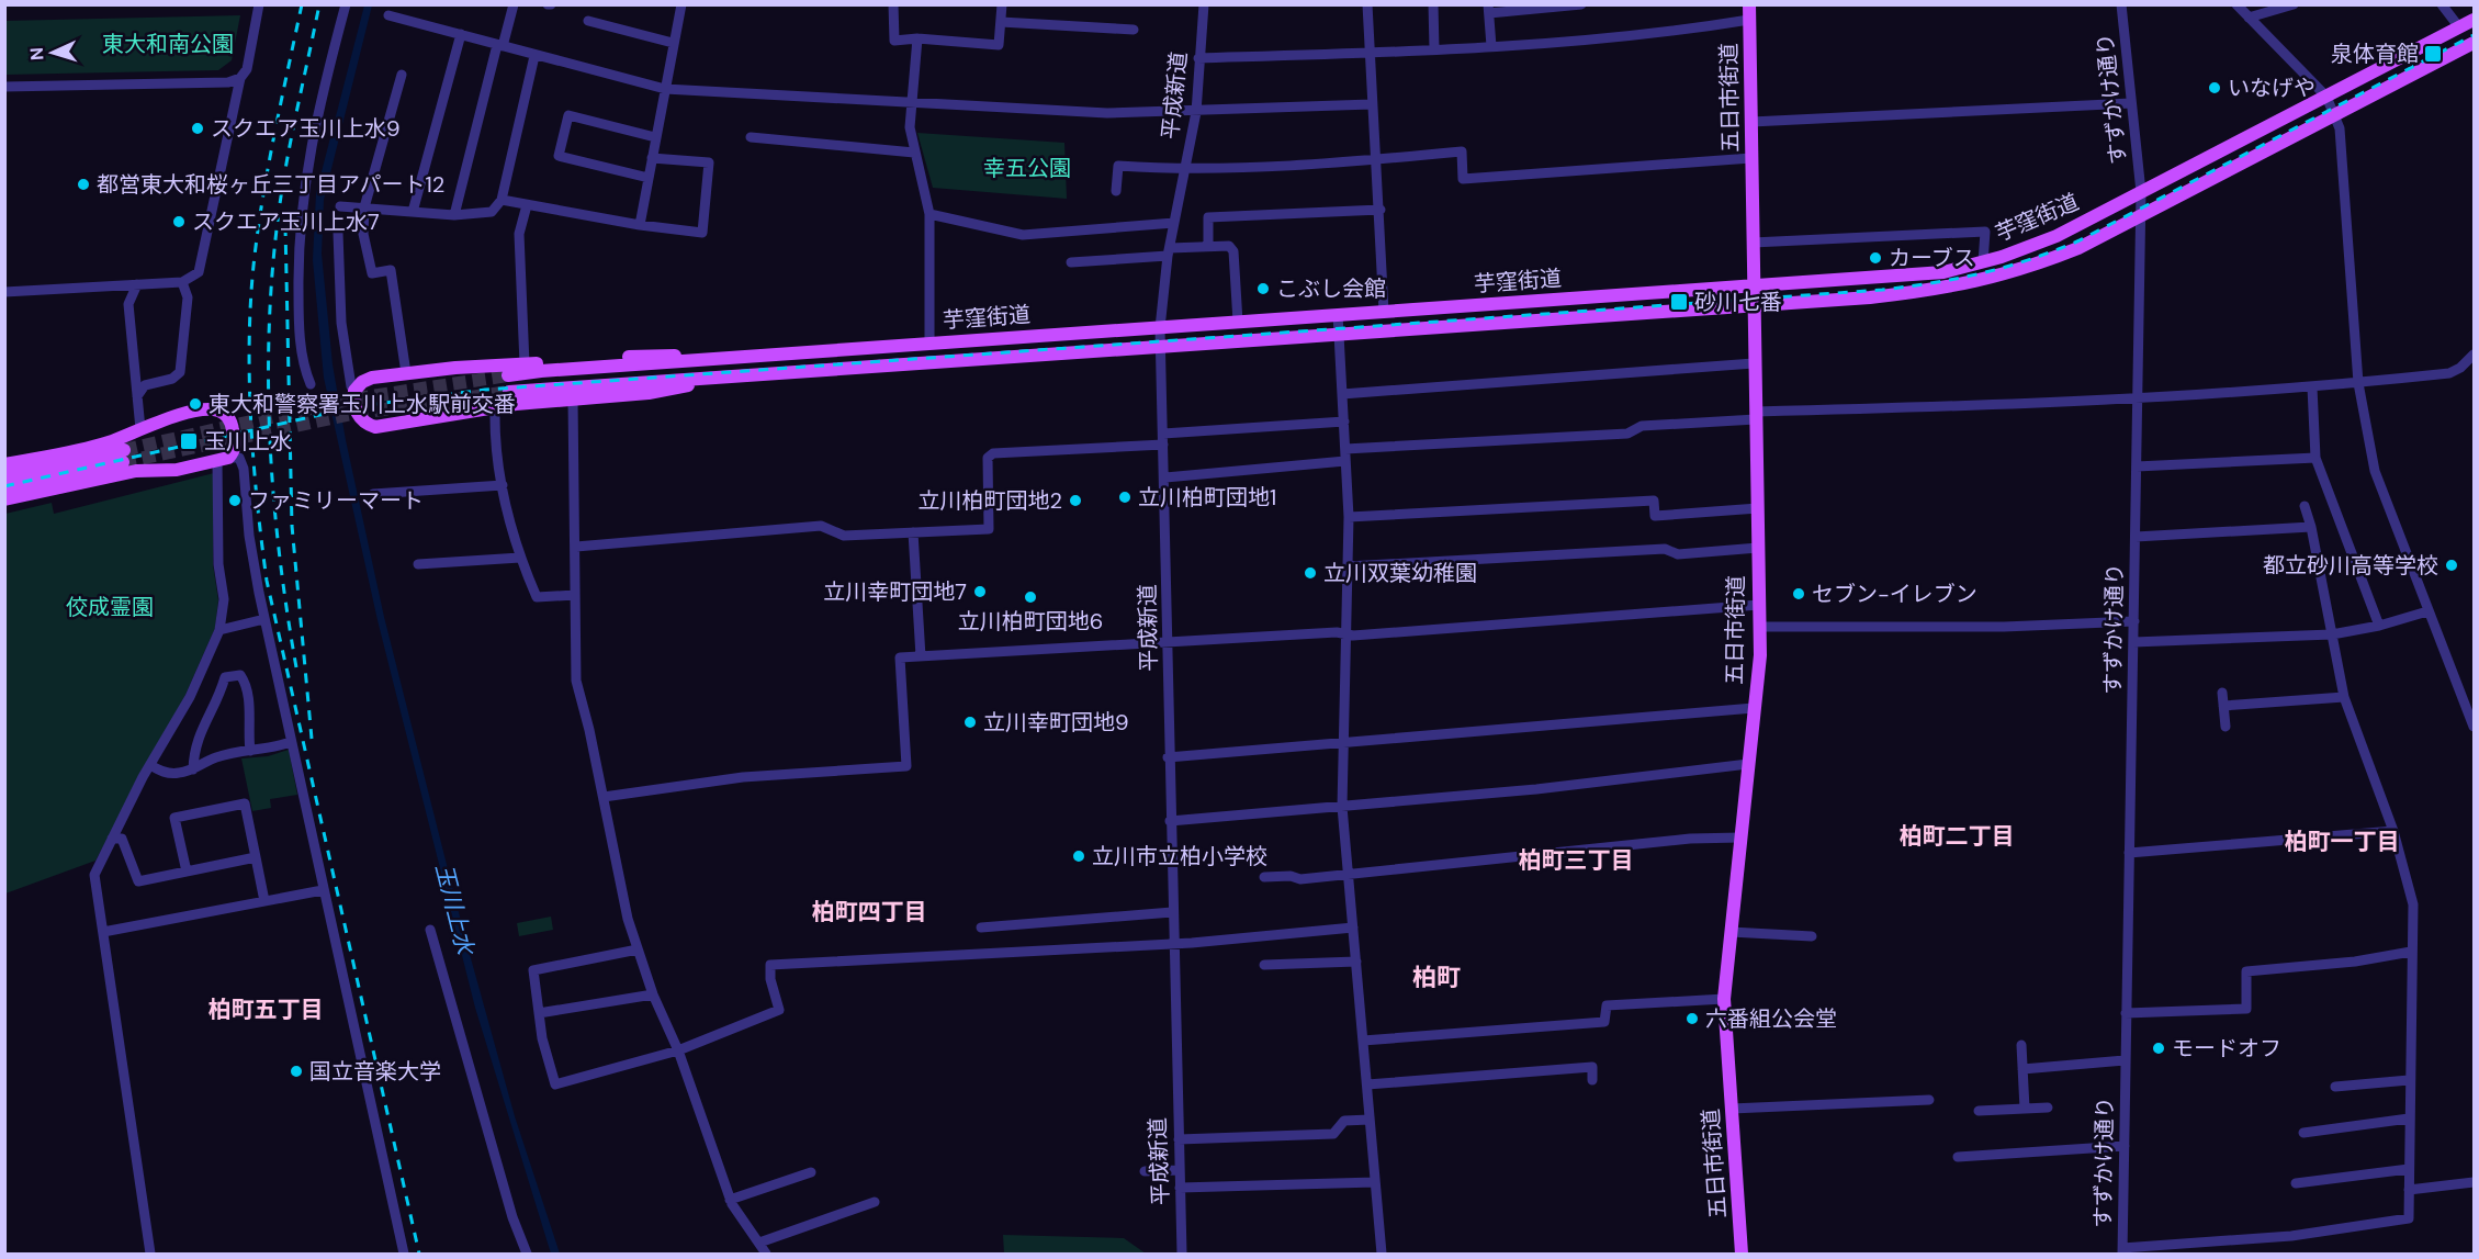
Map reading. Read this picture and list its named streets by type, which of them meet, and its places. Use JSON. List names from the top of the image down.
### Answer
{
  "streets": {
    "main road": ["五日市街道", "芋窪街道"],
    "street": ["平成新道", "すずかけ通り"]
  },
  "crossings": [
    ["平成新道", "芋窪街道"],
    ["五日市街道", "芋窪街道"],
    ["すずかけ通り", "芋窪街道"]
  ],
  "districts": [
    "柏町二丁目",
    "柏町一丁目",
    "柏町三丁目",
    "柏町四丁目",
    "柏町",
    "柏町五丁目"
  ],
  "water": ["玉川上水"],
  "parks": ["東大和南公園", "幸五公園", "佼成霊園"],
  "places": {
    "transit": ["泉体育館", "砂川七番", "玉川上水"],
    "other": [
      "いなげや",
      "スクエア玉川上水9",
      "都営東大和桜ヶ丘三丁目アパート12",
      "スクエア玉川上水7",
      "カーブス",
      "こぶし会館",
      "東大和警察署玉川上水駅前交番",
      "立川柏町団地1",
      "ファミリーマート",
      "立川柏町団地2",
      "都立砂川高等学校",
      "立川双葉幼稚園",
      "立川幸町団地7",
      "セブン-イレブン",
      "立川柏町団地6",
      "立川幸町団地9",
      "立川市立柏小学校",
      "六番組公会堂",
      "モードオフ",
      "国立音楽大学"
    ]
  },
  "north": "left"
}
